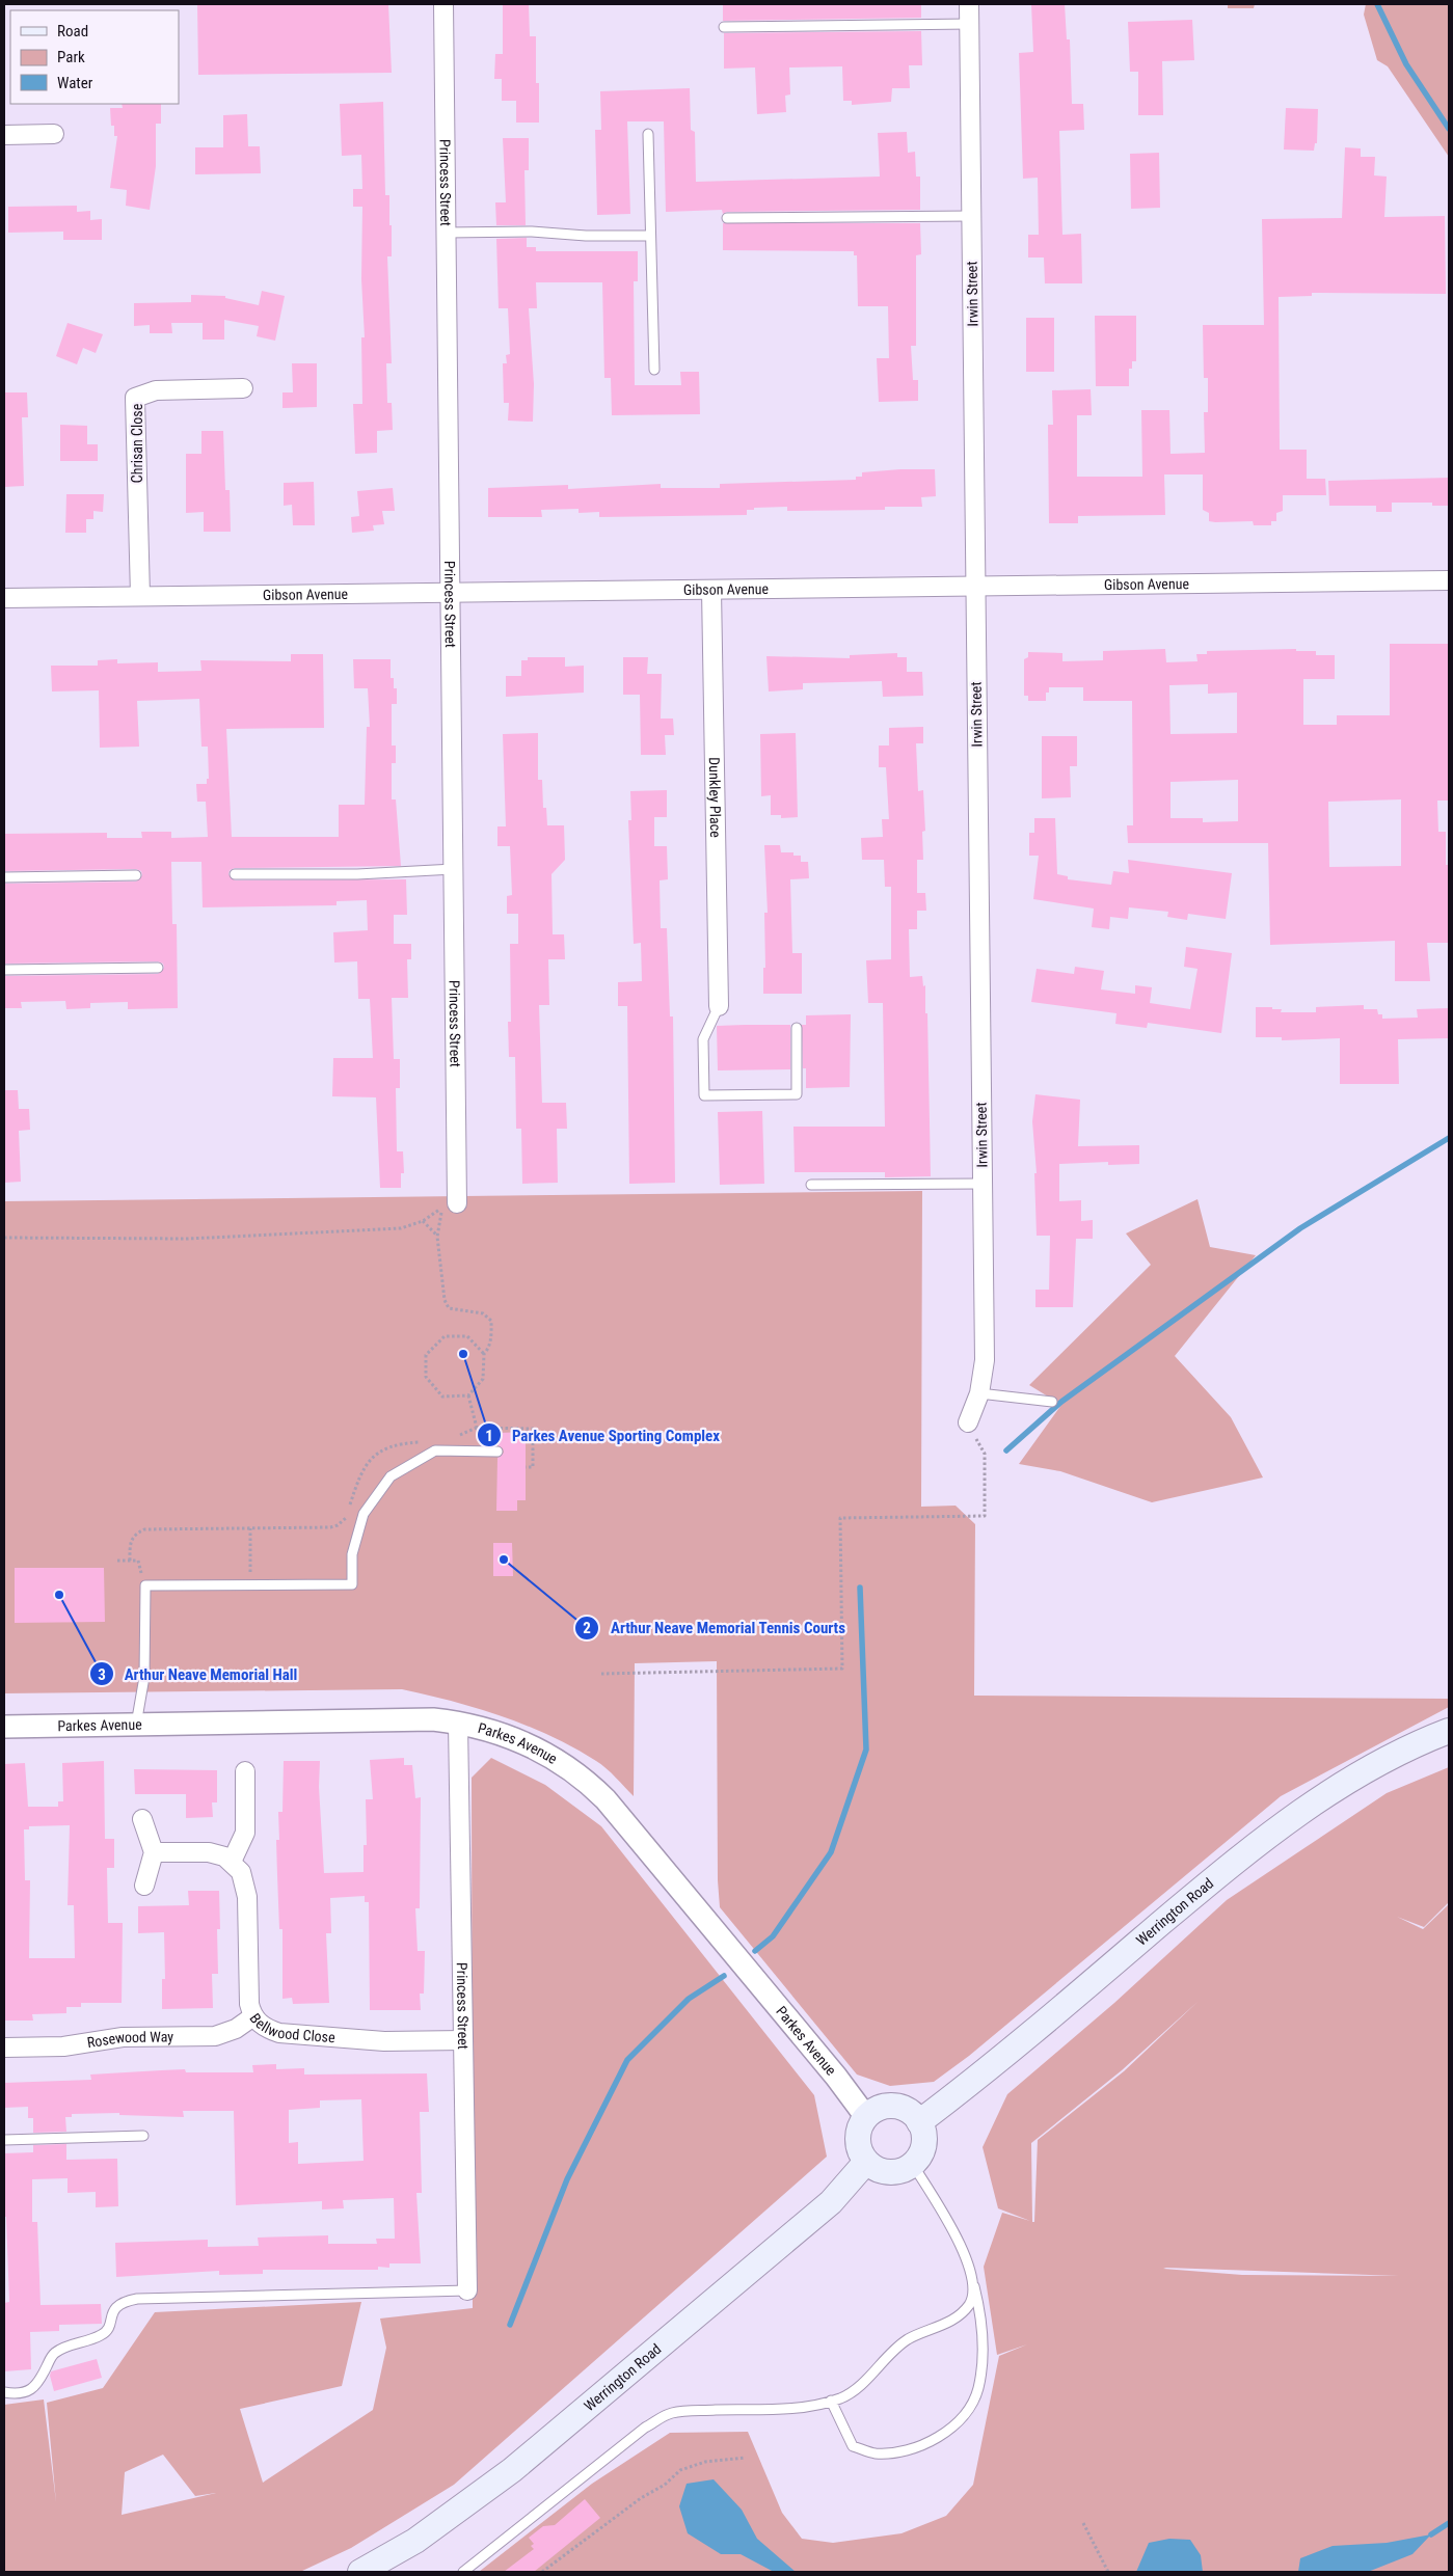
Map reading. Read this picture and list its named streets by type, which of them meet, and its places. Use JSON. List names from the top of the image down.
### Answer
{
  "streets": {
    "main road": ["Werrington Road"],
    "street": [
      "Princess Street",
      "Irwin Street",
      "Chrisan Close",
      "Gibson Avenue",
      "Dunkley Place",
      "Parkes Avenue",
      "Bellwood Close",
      "Rosewood Way"
    ]
  },
  "crossings": [
    ["Princess Street", "Gibson Avenue"],
    ["Princess Street", "Parkes Avenue"],
    ["Princess Street", "Bellwood Close"],
    ["Irwin Street", "Gibson Avenue"],
    ["Chrisan Close", "Gibson Avenue"],
    ["Gibson Avenue", "Dunkley Place"],
    ["Parkes Avenue", "Werrington Road"],
    ["Bellwood Close", "Rosewood Way"]
  ],
  "places": ["Parkes Avenue Sporting Complex", "Arthur Neave Memorial Tennis Courts", "Arthur Neave Memorial Hall"],
  "legend": ["Road", "Park", "Water"]
}
